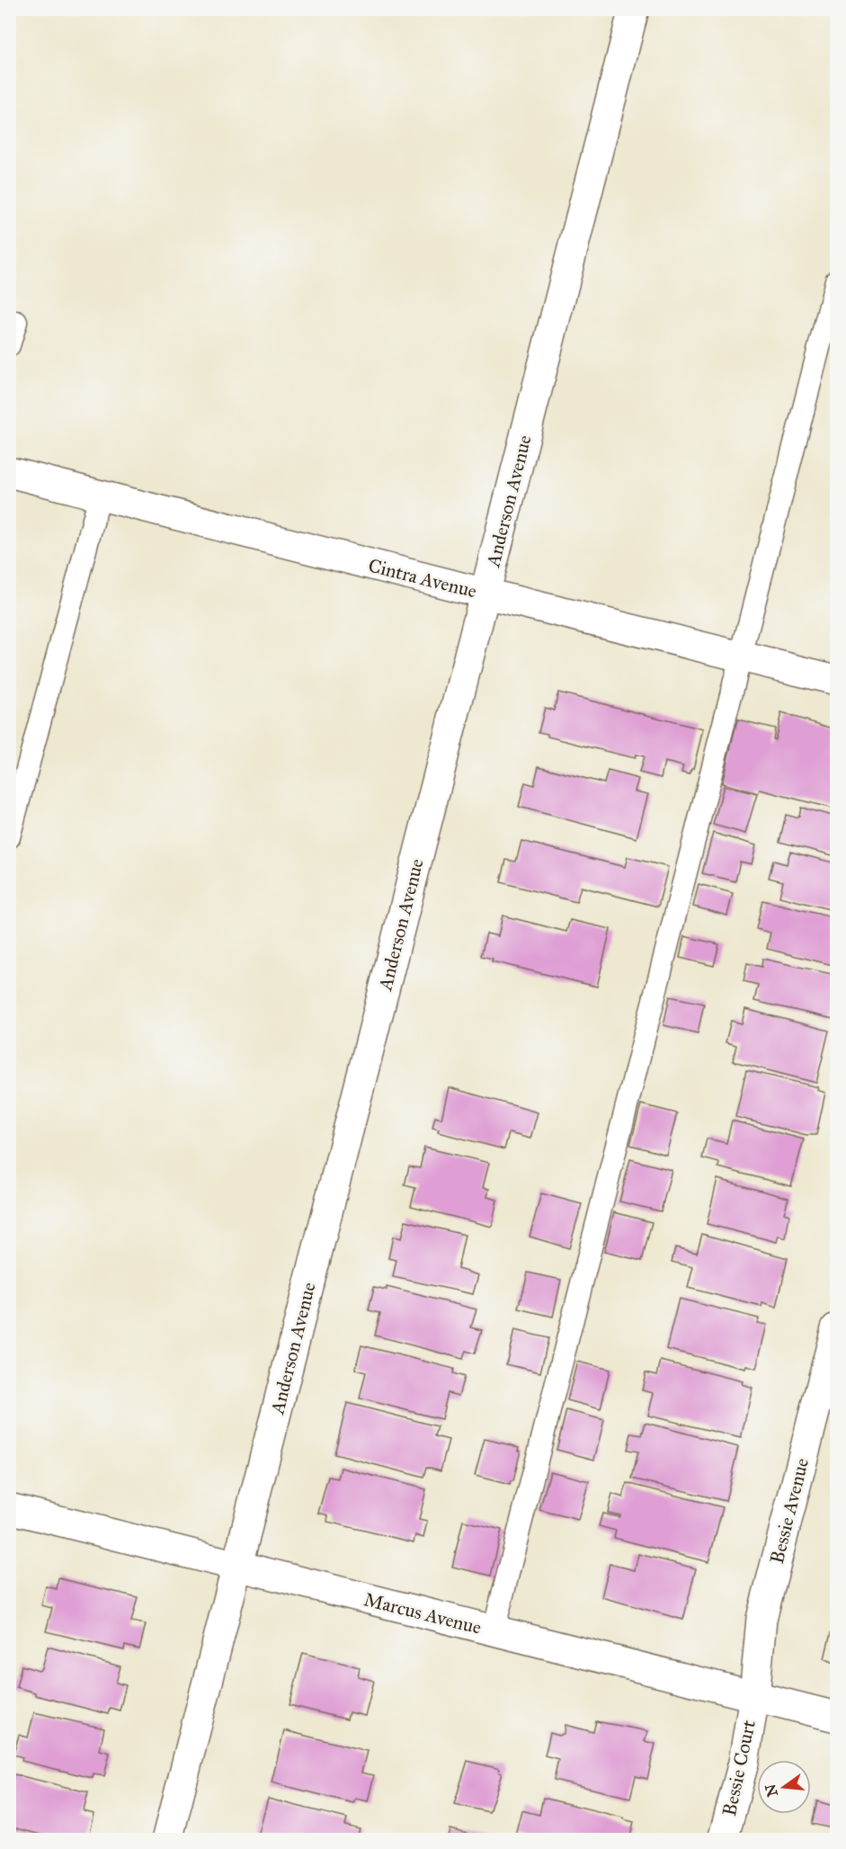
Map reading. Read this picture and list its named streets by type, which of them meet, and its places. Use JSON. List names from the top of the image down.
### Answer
{
  "streets": {
    "street": [
      "Anderson Avenue",
      "Cintra Avenue",
      "Bessie Avenue",
      "Marcus Avenue",
      "Bessie Court"
    ]
  },
  "crossings": [
    ["Anderson Avenue", "Cintra Avenue"],
    ["Anderson Avenue", "Marcus Avenue"],
    ["Bessie Avenue", "Marcus Avenue"],
    ["Bessie Avenue", "Bessie Court"],
    ["Marcus Avenue", "Bessie Court"]
  ],
  "north": "left"
}
